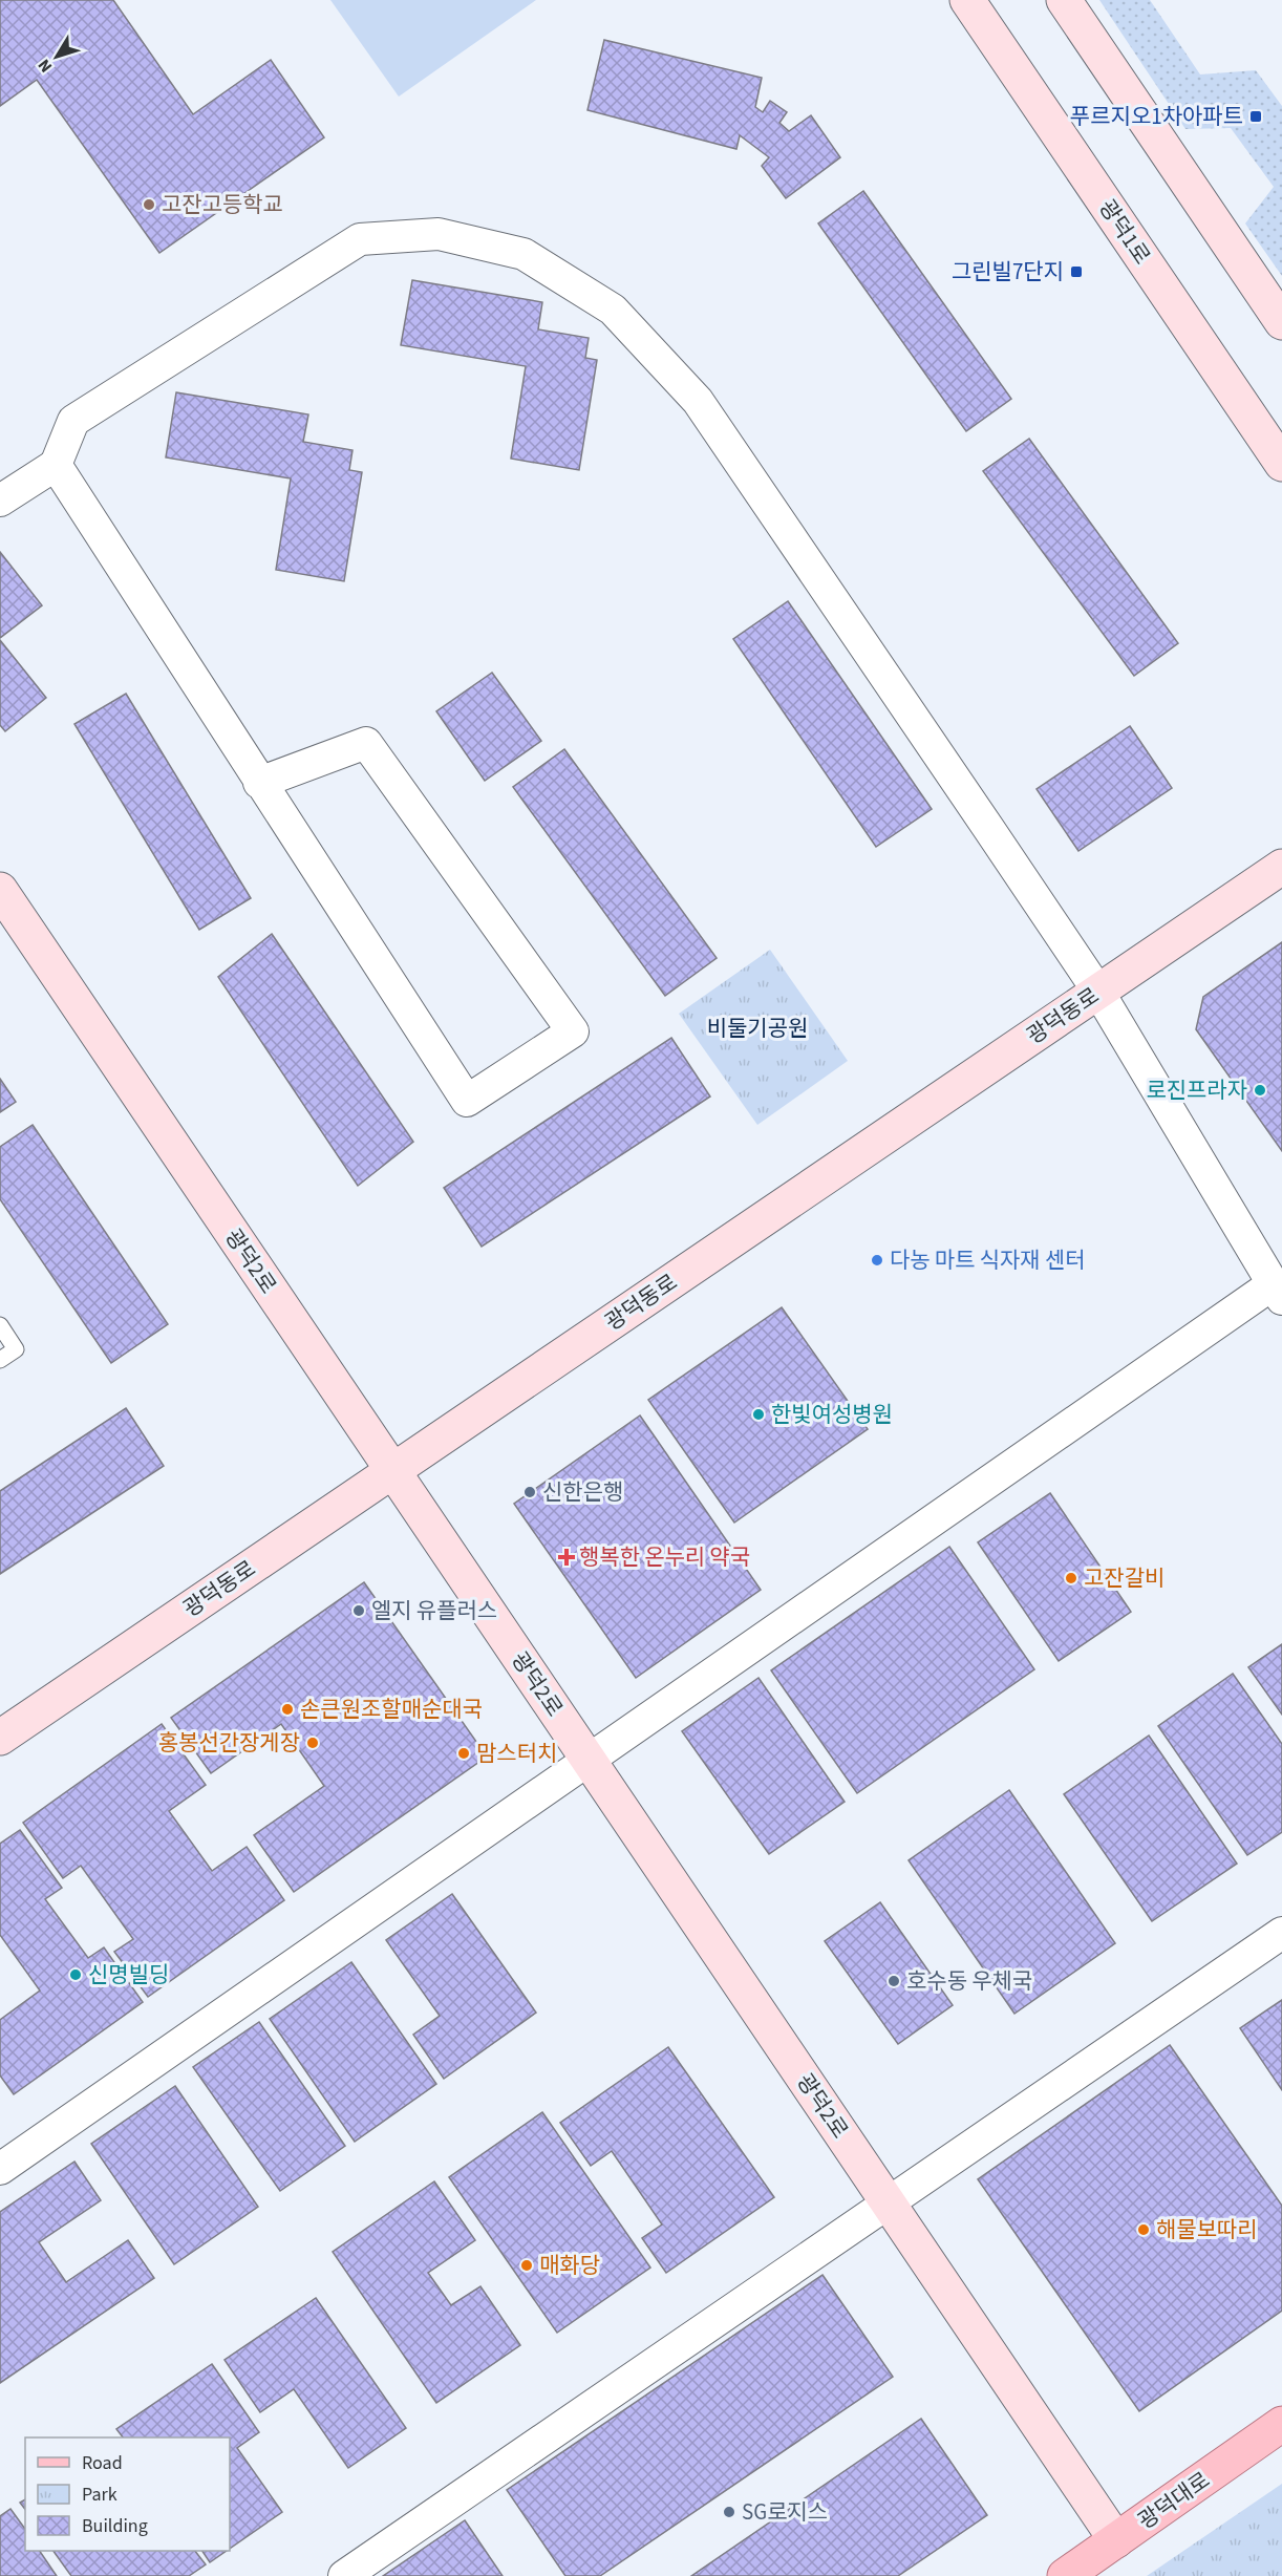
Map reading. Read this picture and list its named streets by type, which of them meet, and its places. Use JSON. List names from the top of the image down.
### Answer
{
  "streets": {
    "main road": ["광덕대로"],
    "street": ["광덕1로", "광덕동로", "광덕2로"]
  },
  "crossings": [
    ["광덕동로", "광덕2로"],
    ["광덕2로", "광덕대로"]
  ],
  "parks": ["비둘기공원"],
  "places": {
    "transit": ["푸르지오1차아파트", "그린빌7단지"],
    "other": [
      "고잔고등학교",
      "로진프라자",
      "다농 마트 식자재 센터",
      "한빛여성병원",
      "신한은행",
      "고잔갈비",
      "엘지 유플러스",
      "손큰원조할매순대국",
      "홍봉선간장게장",
      "맘스터치",
      "신명빌딩",
      "호수동 우체국",
      "해물보따리",
      "매화당",
      "SG로지스"
    ],
    "health": ["행복한 온누리 약국"]
  },
  "legend": ["Road", "Park", "Building"],
  "north": "bottom left"
}
